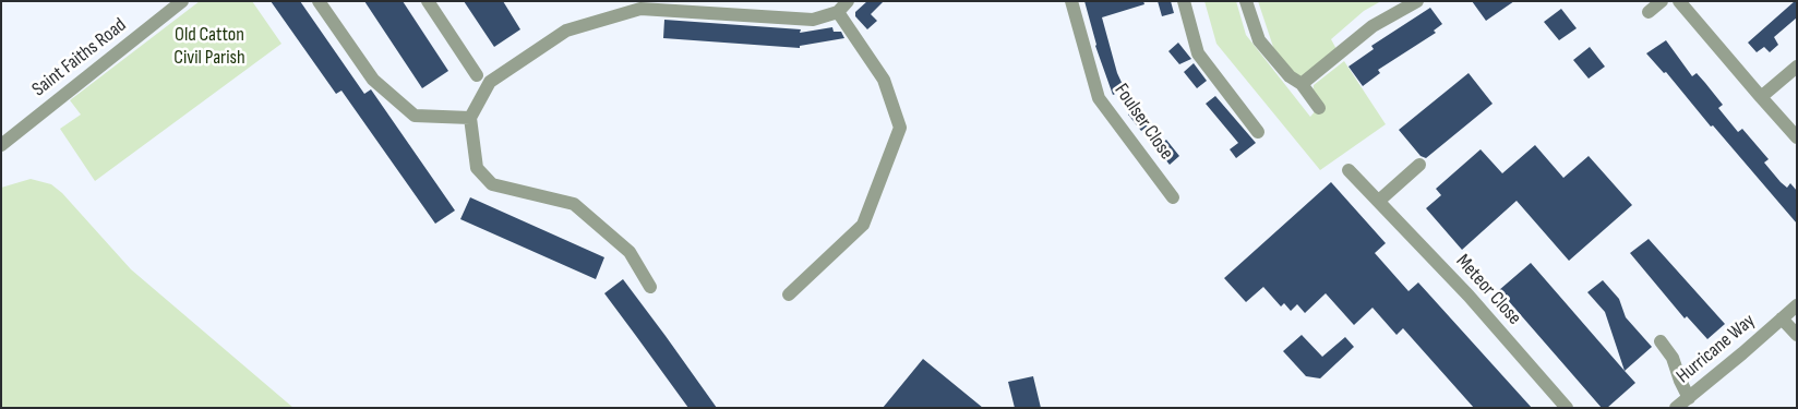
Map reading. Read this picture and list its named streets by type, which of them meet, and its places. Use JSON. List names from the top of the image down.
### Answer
{
  "streets": {
    "street": [
      "Saint Faiths Road",
      "Foulser Close",
      "Meteor Close",
      "Hurricane Way"
    ]
  },
  "parks": ["Old Catton Civil Parish"]
}
